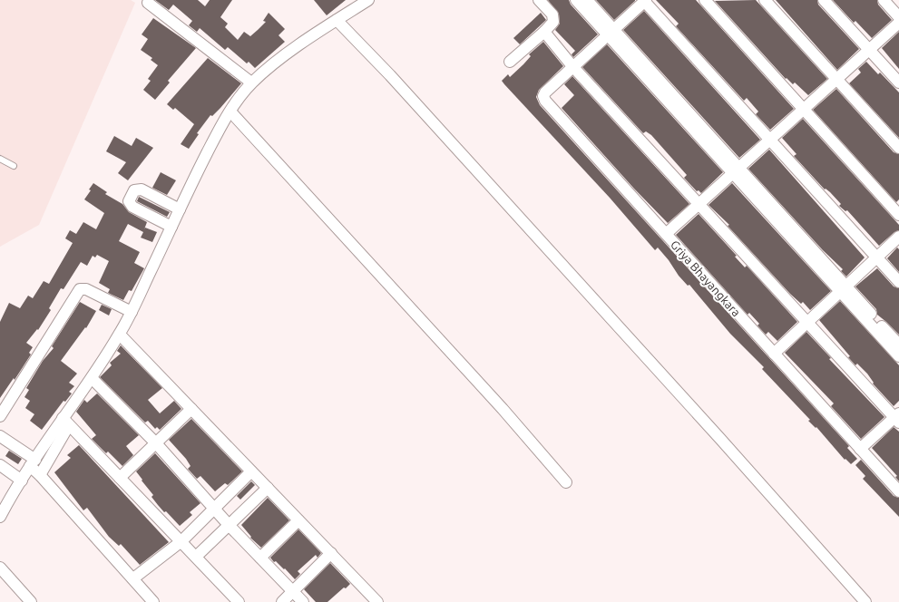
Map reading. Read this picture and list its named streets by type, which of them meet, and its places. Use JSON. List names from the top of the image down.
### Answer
{
  "streets": {
    "street": ["Griya Bhayangkara"]
  }
}
